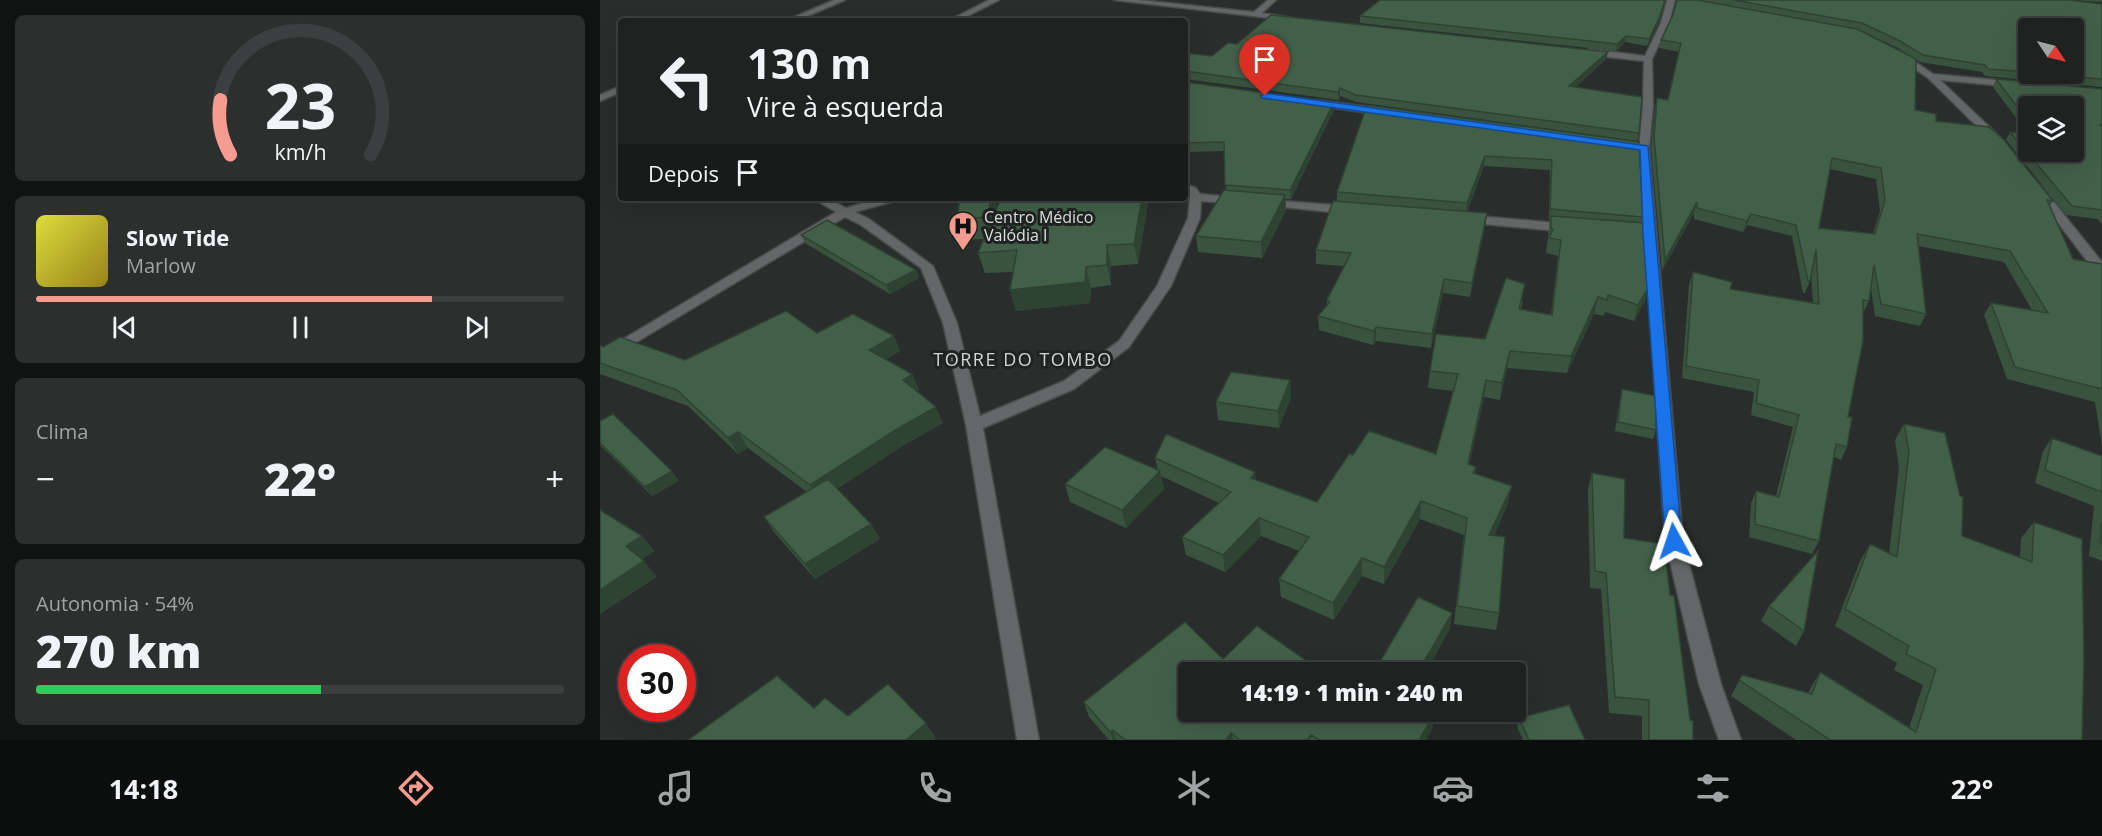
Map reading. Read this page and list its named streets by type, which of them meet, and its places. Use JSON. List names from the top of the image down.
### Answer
{
  "districts": ["TORRE DO TOMBO"],
  "places": {
    "hospital": ["Centro Médico Valódia I"]
  },
  "north": "bottom right",
  "page": {
    "turn": ["130 m", "Vire à esquerda"],
    "then": "Depois",
    "song": ["Slow Tide", "Marlow"],
    "tile": [
      "Clima",
      ["Autonomia · 54%", "270 km"]
    ],
    "heat": ["−", "22°", "+"],
    "limit": "30",
    "trip": "14:19 · 1 min · 240 m",
    "tabs": ["14:18", "22°"],
    "gauge": ["23", "km/h"]
  }
}
